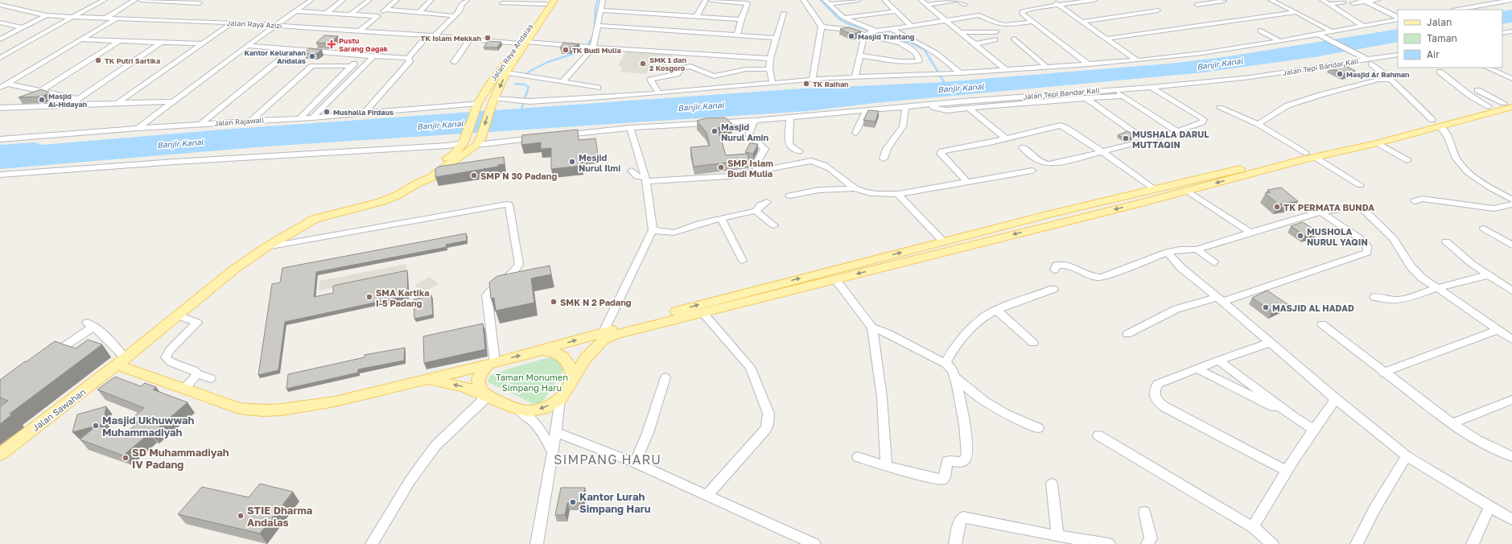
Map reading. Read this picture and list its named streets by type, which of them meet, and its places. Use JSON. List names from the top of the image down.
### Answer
{
  "streets": {
    "main road": ["Jalan Raya Andalas", "Jalan Sawahan"],
    "street": ["Jalan Raya Azizi", "Jalan Tepi Bandar Kali", "Jalan Rajawali"]
  },
  "crossings": [
    ["Jalan Raya Azizi", "Jalan Raya Andalas"],
    ["Jalan Raya Andalas", "Jalan Rajawali"]
  ],
  "districts": ["SIMPANG HARU"],
  "water": ["Banjir Kanal"],
  "parks": ["Taman Monumen Simpang Haru"],
  "places": {
    "other": [
      "Masjid Trantang",
      "TK Islam Mekkah",
      "TK Budi Mulia",
      "Kantor Kelurahan Andalas",
      "TK Putri Sartika",
      "SMK 1 dan 2 Kosgoro",
      "Masjid Ar Rahman",
      "TK Raihan",
      "Masjid Al-Hidayah",
      "Mushalla Firdaus",
      "Masjid Nurul Amin",
      "MUSHALA DARUL MUTTAQIN",
      "Mesjid Nurul Ilmi",
      "SMP Islam Budi Mulia",
      "SMP N 30 Padang",
      "TK PERMATA BUNDA",
      "MUSHOLA NURUL YAQIN",
      "SMA Kartika I-5 Padang",
      "SMK N 2 Padang",
      "MASJID AL HADAD",
      "Masjid Ukhuwwah Muhammadiyah",
      "SD Muhammadiyah IV Padang",
      "Kantor Lurah Simpang Haru",
      "STIE Dharma Andalas"
    ],
    "health": ["Pustu Sarang Gagak"]
  },
  "legend": ["Jalan", "Taman", "Air"]
}
